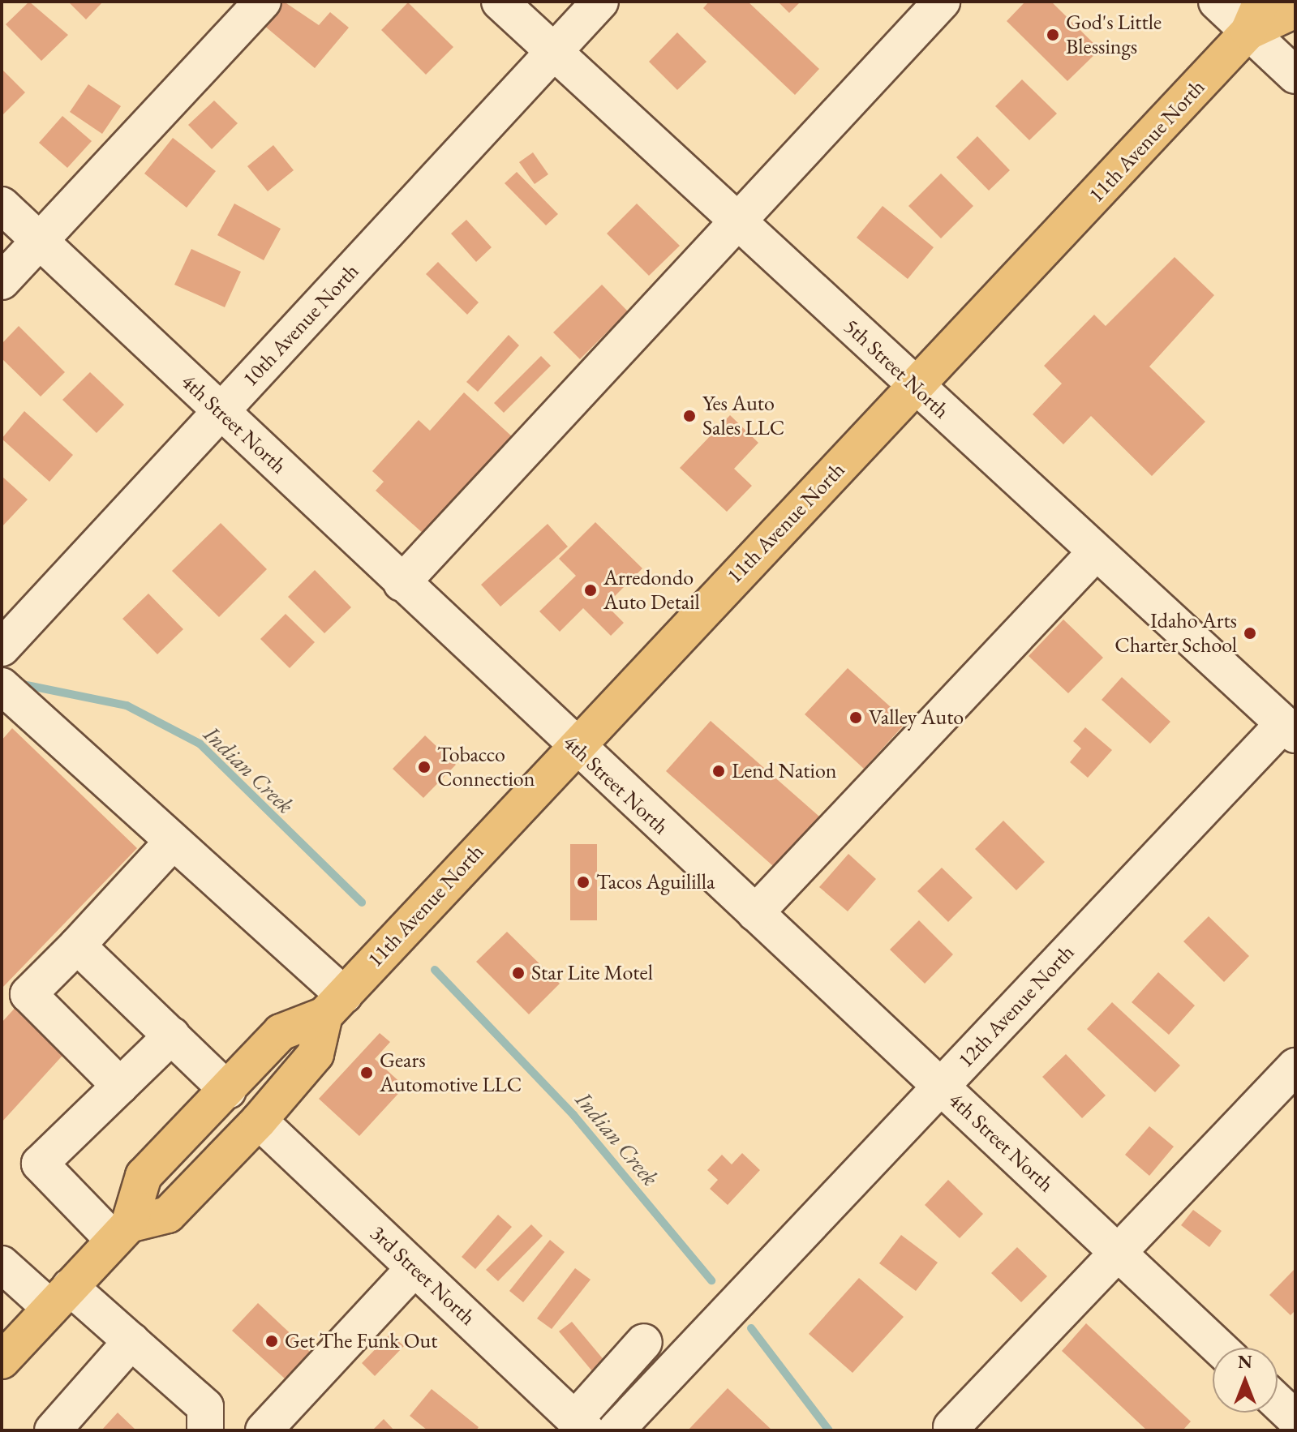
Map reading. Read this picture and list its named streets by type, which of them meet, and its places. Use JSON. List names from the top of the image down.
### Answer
{
  "streets": {
    "main road": ["11th Avenue North"],
    "street": [
      "10th Avenue North",
      "5th Street North",
      "4th Street North",
      "12th Avenue North",
      "3rd Street North"
    ]
  },
  "crossings": [
    ["11th Avenue North", "5th Street North"],
    ["11th Avenue North", "4th Street North"],
    ["11th Avenue North", "3rd Street North"],
    ["10th Avenue North", "5th Street North"],
    ["10th Avenue North", "4th Street North"],
    ["5th Street North", "12th Avenue North"],
    ["4th Street North", "12th Avenue North"]
  ],
  "water": ["Indian Creek"],
  "places": [
    "God's Little Blessings",
    "Yes Auto Sales LLC",
    "Arredondo Auto Detail",
    "Idaho Arts Charter School",
    "Valley Auto",
    "Tobacco Connection",
    "Lend Nation",
    "Tacos Aguililla",
    "Star Lite Motel",
    "Gears Automotive LLC",
    "Get The Funk Out"
  ],
  "north": "top"
}
